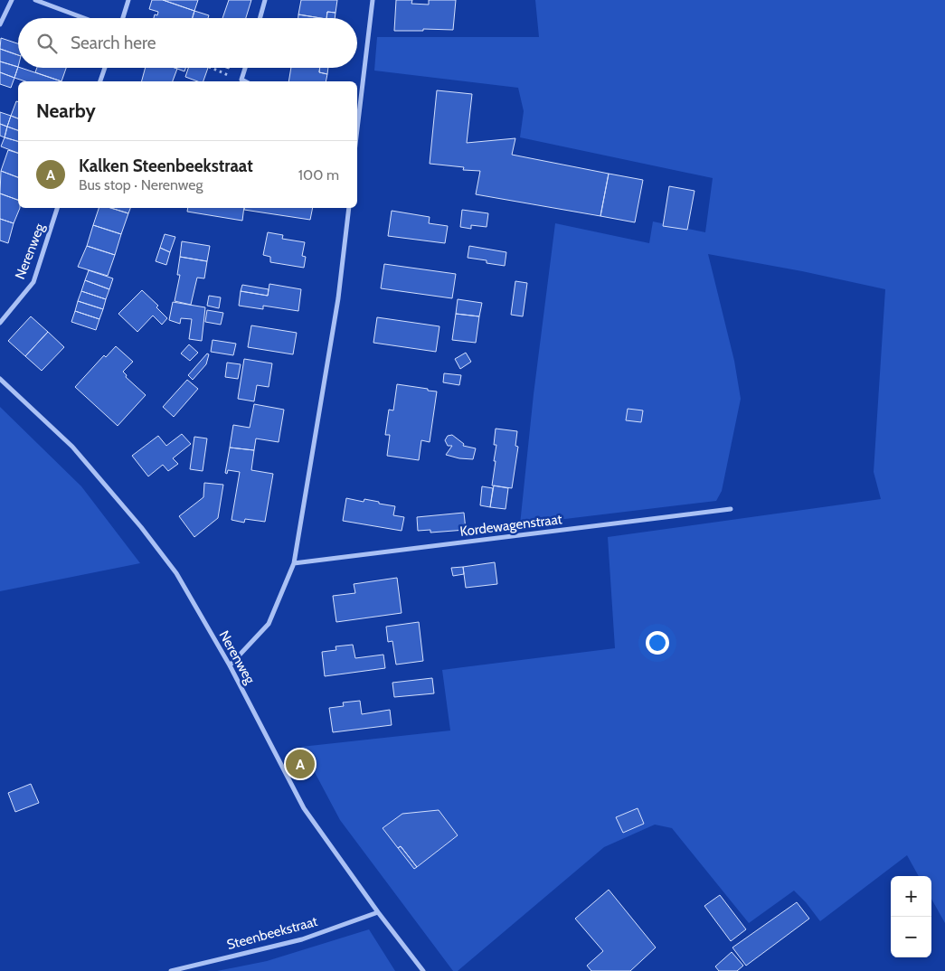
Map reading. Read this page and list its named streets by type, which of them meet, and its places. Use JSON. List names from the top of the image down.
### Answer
{
  "streets": {
    "street": ["Nerenweg", "Kordewagenstraat", "Steenbeekstraat"]
  },
  "crossings": [
    ["Nerenweg", "Steenbeekstraat"]
  ],
  "page": {
    "search": "Search here",
    "heading": "Nearby",
    "list": [
      {
        "mark": "A",
        "name": "Kalken Steenbeekstraat",
        "note": "Bus stop · Nerenweg",
        "value": "100 m"
      }
    ],
    "pins": "A",
    "map_buttons": ["+", "−"]
  }
}
